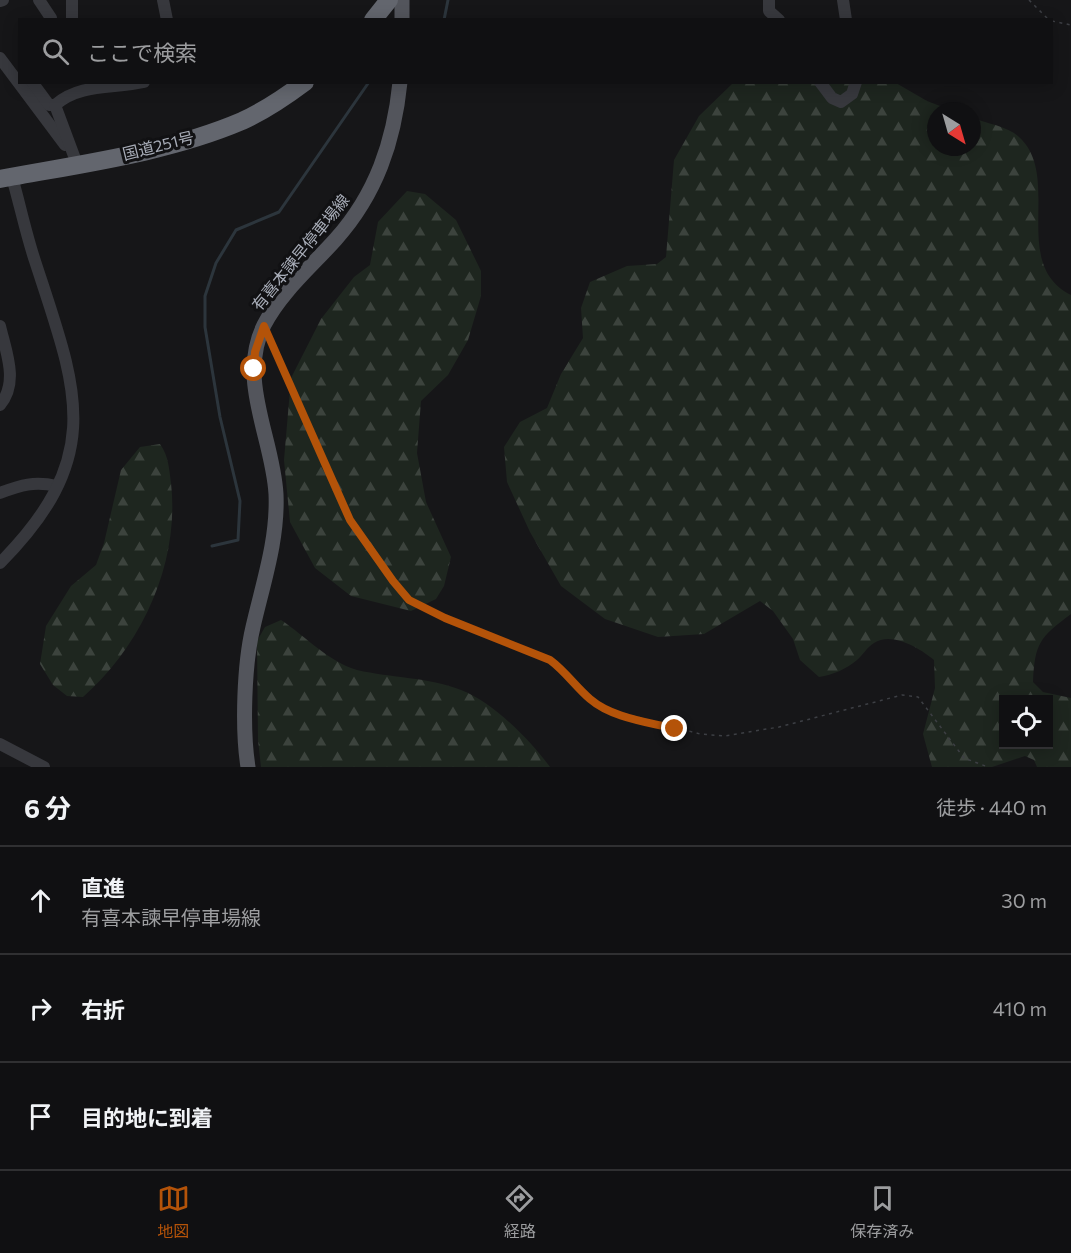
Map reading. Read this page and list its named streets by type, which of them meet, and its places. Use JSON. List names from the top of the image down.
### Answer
{
  "streets": {
    "highway": ["国道251号"],
    "main road": ["有喜本諫早停車場線"]
  },
  "north": "bottom right",
  "page": {
    "search": "ここで検索",
    "heading": ["6 分", "徒歩 · 440 m"],
    "list": [
      ["直進", "有喜本諫早停車場線", "30 m"],
      ["右折", "410 m"],
      "目的地に到着"
    ],
    "nav": ["地図", "経路", "保存済み"]
  }
}
